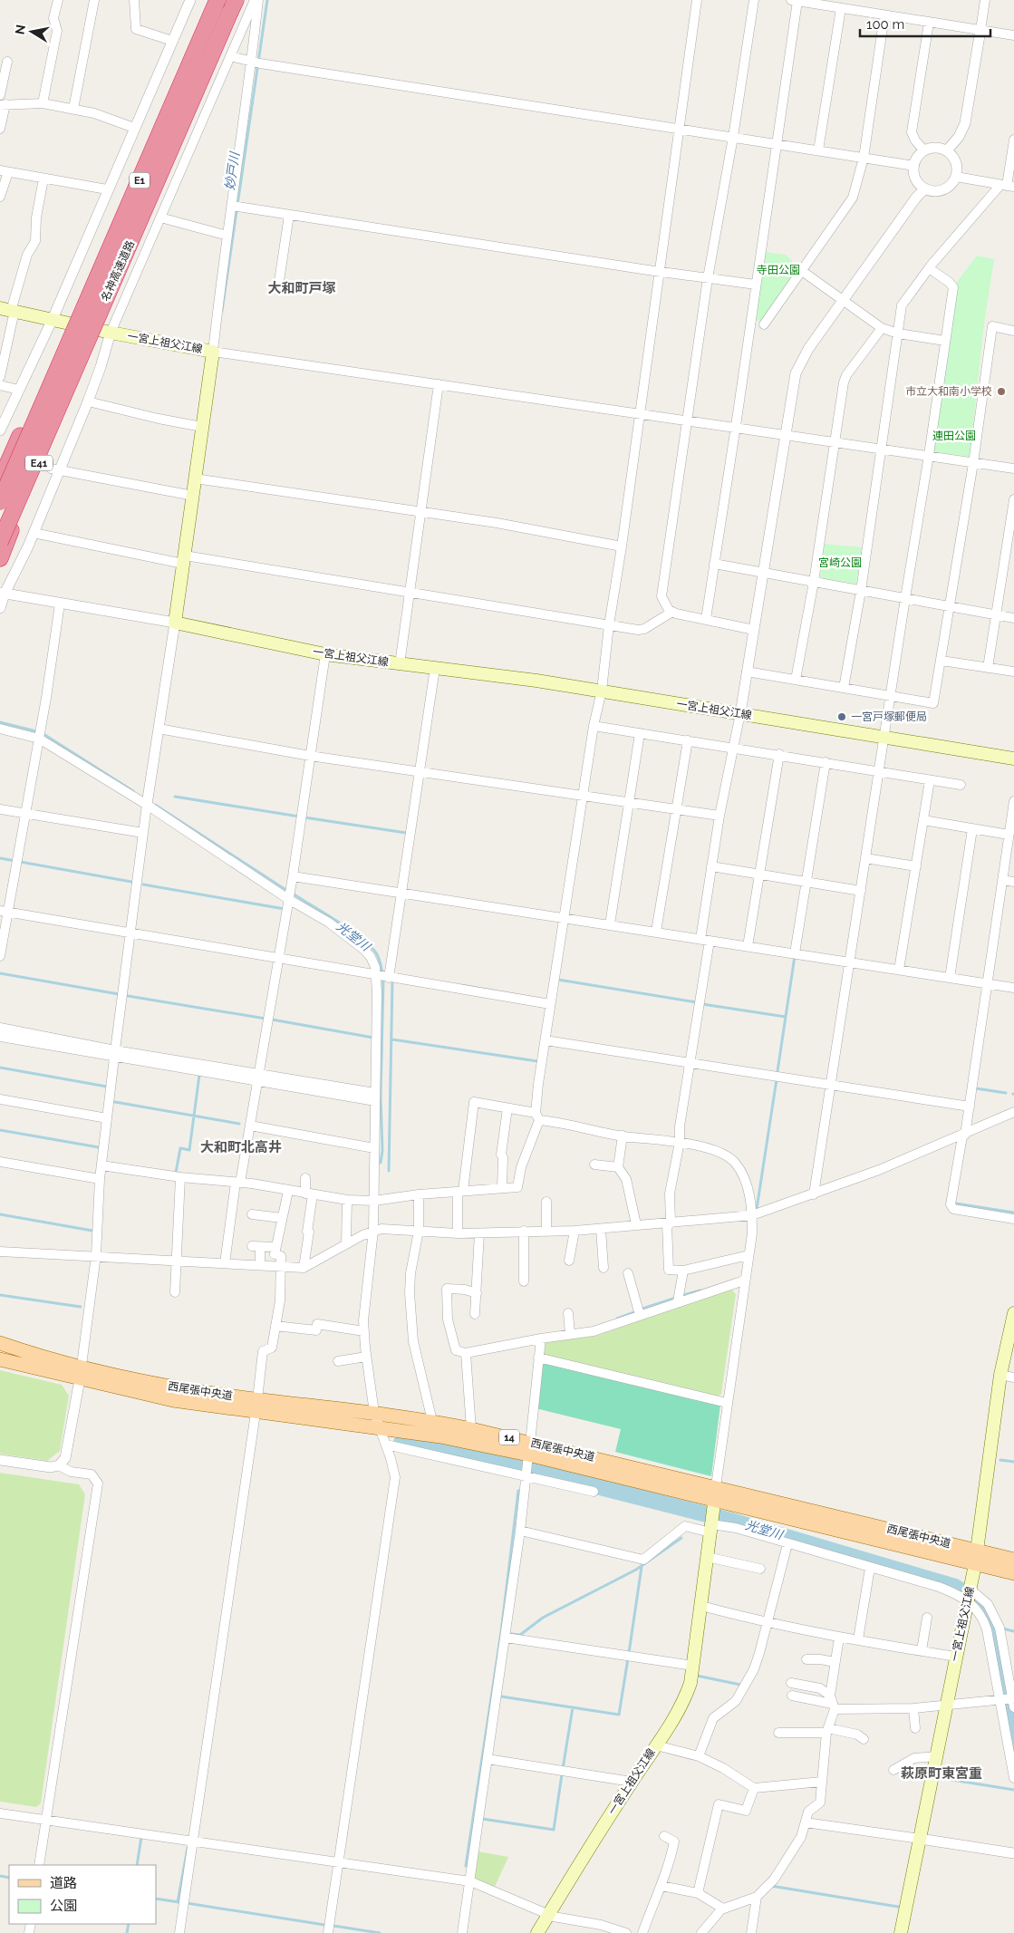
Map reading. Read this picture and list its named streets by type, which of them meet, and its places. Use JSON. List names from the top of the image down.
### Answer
{
  "streets": {
    "highway": ["E1", "名神高速道路", "E41"],
    "main road": ["一宮上祖父江線", "西尾張中央道", "14"]
  },
  "crossings": [
    ["名神高速道路", "E41"],
    ["一宮上祖父江線", "西尾張中央道"]
  ],
  "districts": ["大和町戸塚", "大和町北高井", "萩原町東宮重"],
  "water": ["妙戸川", "光堂川"],
  "parks": ["寺田公園", "連田公園", "宮崎公園"],
  "places": ["市立大和南小学校", "一宮戸塚郵便局"],
  "legend": ["道路", "公園"],
  "scale_bar": "100 m",
  "north": "left"
}
